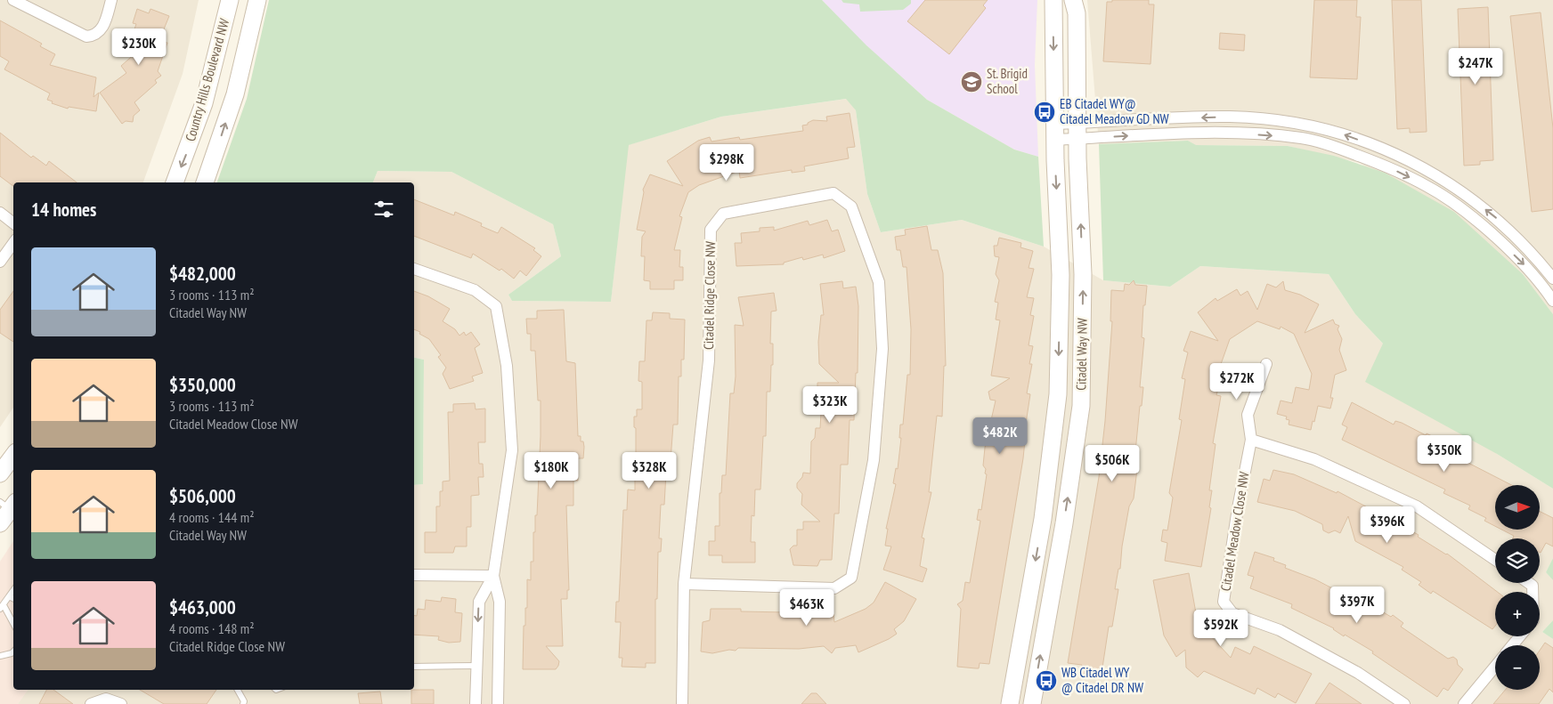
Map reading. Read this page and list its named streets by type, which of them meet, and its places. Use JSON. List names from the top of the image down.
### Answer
{
  "streets": {
    "street": [
      "Country Hills Boulevard NW",
      "Citadel Ridge Close NW",
      "Citadel Way NW",
      "Citadel Meadow Close NW"
    ]
  },
  "places": {
    "school or university": ["St. Brigid School"],
    "bus stop": ["EB Citadel WY@ Citadel Meadow GD NW", "WB Citadel WY @ Citadel DR NW"]
  },
  "north": "right",
  "page": {
    "price": [
      "$230K",
      "$247K",
      "$298K",
      "$272K",
      "$323K",
      "$482K",
      "$350K",
      "$506K",
      "$180K",
      "$328K",
      "$396K",
      "$397K",
      "$463K",
      "$592K"
    ],
    "heading": "14 homes",
    "list": [
      {
        "name": "$482,000",
        "note": "3 rooms · 113 m² · Citadel Way NW"
      },
      {
        "name": "$350,000",
        "note": "3 rooms · 113 m² · Citadel Meadow Close NW"
      },
      {
        "name": "$506,000",
        "note": "4 rooms · 144 m² · Citadel Way NW"
      },
      {
        "name": "$463,000",
        "note": "4 rooms · 148 m² · Citadel Ridge Close NW"
      }
    ],
    "map_buttons": ["+", "−"]
  }
}
